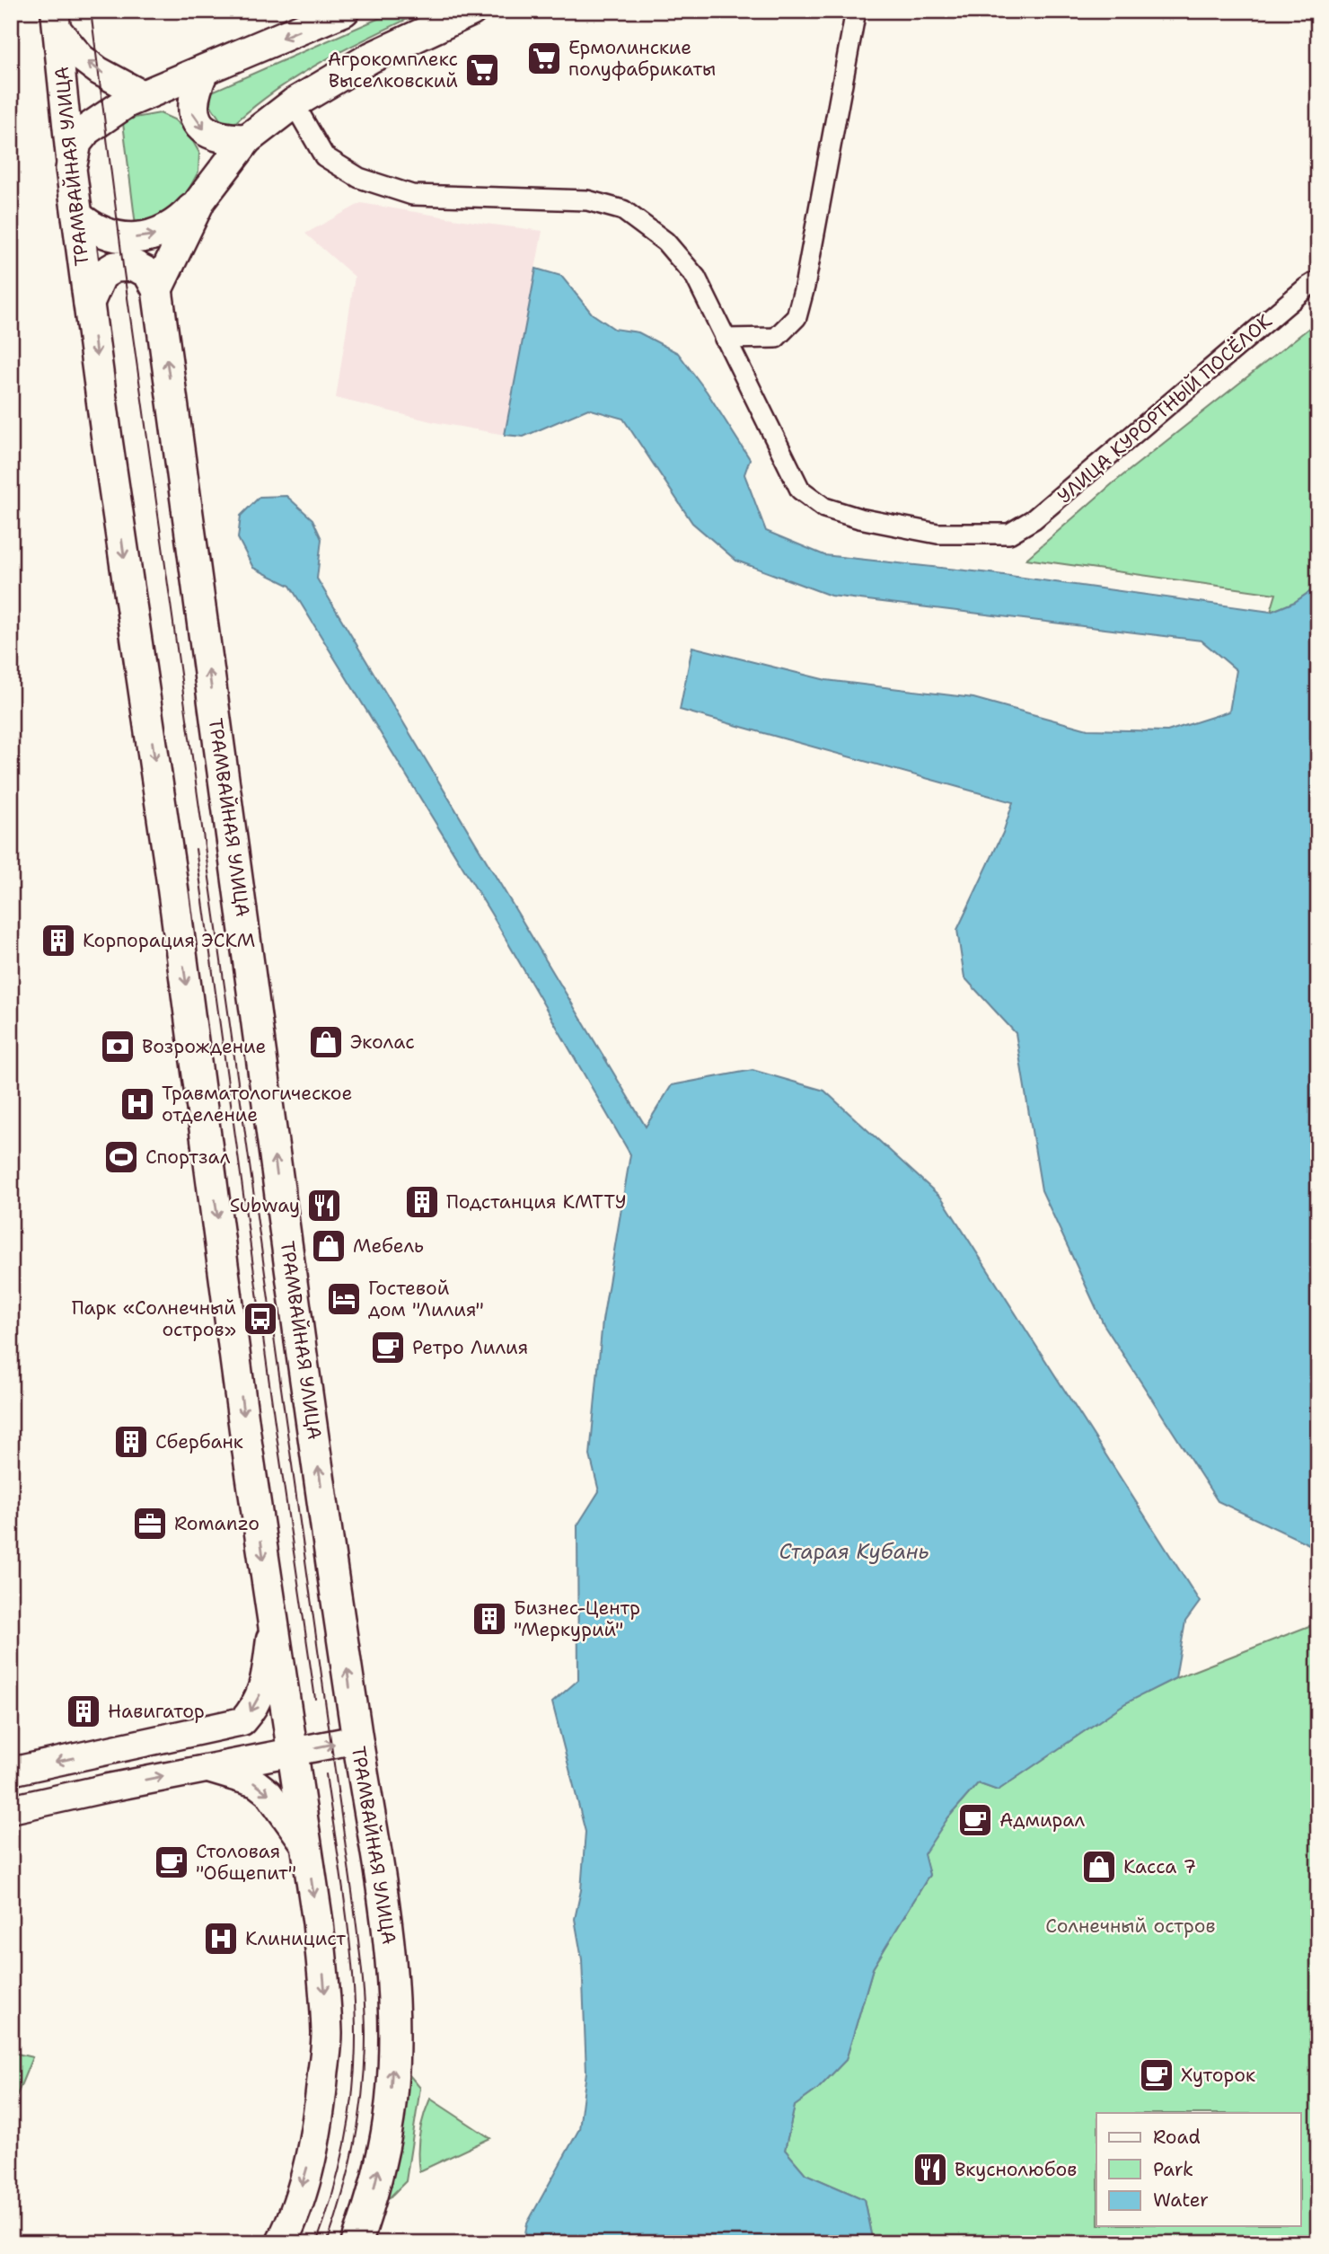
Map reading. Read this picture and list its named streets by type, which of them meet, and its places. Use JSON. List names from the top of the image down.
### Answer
{
  "streets": {
    "main road": ["ТРАМВАЙНАЯ УЛИЦА"],
    "street": ["УЛИЦА КУРОРТНЫЙ ПОСЁЛОК"]
  },
  "water": ["Старая Кубань"],
  "parks": ["Солнечный остров"],
  "places": {
    "supermarket": ["Ермолинские полуфабрикаты", "Агрокомплекс Выселковский"],
    "building": [
      "Корпорация ЭСКМ",
      "Подстанция КМТТУ",
      "Сбербанк",
      "Бизнес-Центр \"Меркурий\"",
      "Навигатор"
    ],
    "shop": ["Эколас", "Мебель", "Касса 7"],
    "bank": ["Возрождение"],
    "hospital": ["Травматологическое отделение", "Клиницист"],
    "sports": ["Спортзал"],
    "restaurant": ["Subway", "Вкуснолюбов"],
    "hotel": ["Гостевой дом \"Лилия\""],
    "bus stop": ["Парк «Солнечный остров»"],
    "cafe": [
      "Ретро Лилия",
      "Адмирал",
      "Столовая \"Общепит\"",
      "Хуторок"
    ],
    "office": ["Romanzo"]
  },
  "legend": ["Road", "Park", "Water"]
}
